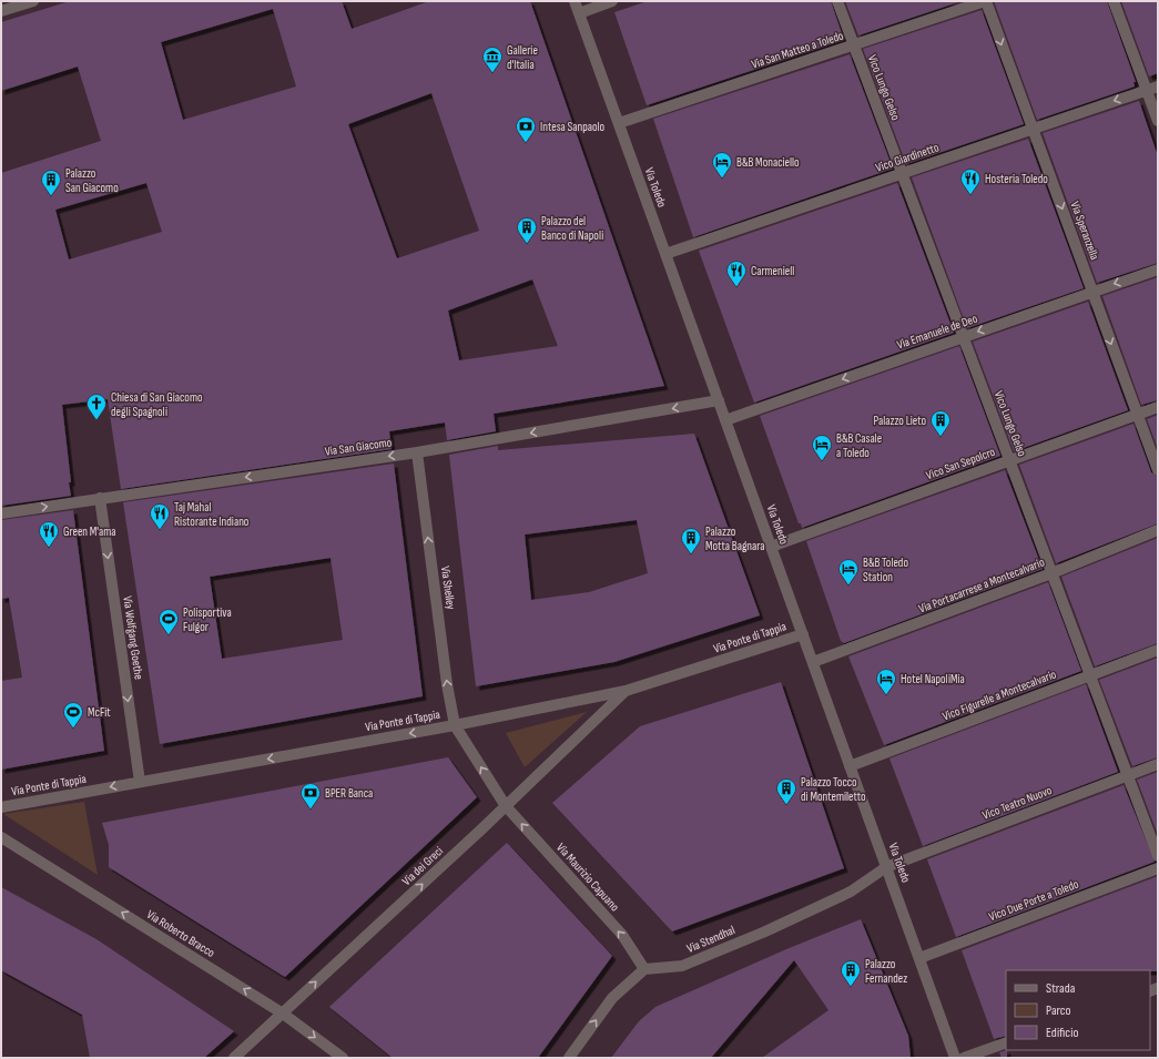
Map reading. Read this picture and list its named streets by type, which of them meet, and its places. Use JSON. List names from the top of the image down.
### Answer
{
  "streets": {
    "street": [
      "Via San Matteo a Toledo",
      "Vico Lungo Gelso",
      "Vico Giardinetto",
      "Via Toledo",
      "Via Speranzella",
      "Via Emanuele de Deo",
      "Via San Giacomo",
      "Vico San Sepolcro",
      "Via Portacarrese a Montecalvario",
      "Via Shelley",
      "Via Wolfgang Goethe",
      "Via Ponte di Tappia",
      "Vico Figurelle a Montecalvario",
      "Vico Teatro Nuovo",
      "Via dei Greci",
      "Via Maurizio Capuano",
      "Vico Due Porte a Toledo",
      "Via Roberto Bracco",
      "Via Stendhal"
    ]
  },
  "crossings": [
    ["Via San Matteo a Toledo", "Vico Lungo Gelso"],
    ["Via San Matteo a Toledo", "Via Toledo"],
    ["Via San Matteo a Toledo", "Via Speranzella"],
    ["Vico Lungo Gelso", "Vico Giardinetto"],
    ["Vico Lungo Gelso", "Via Emanuele de Deo"],
    ["Vico Lungo Gelso", "Vico San Sepolcro"],
    ["Vico Lungo Gelso", "Via Portacarrese a Montecalvario"],
    ["Vico Lungo Gelso", "Vico Figurelle a Montecalvario"],
    ["Vico Lungo Gelso", "Vico Teatro Nuovo"],
    ["Vico Giardinetto", "Via Toledo"],
    ["Vico Giardinetto", "Via Speranzella"],
    ["Via Toledo", "Via Emanuele de Deo"],
    ["Via Toledo", "Via San Giacomo"],
    ["Via Toledo", "Vico San Sepolcro"],
    ["Via Toledo", "Via Portacarrese a Montecalvario"],
    ["Via Toledo", "Via Ponte di Tappia"],
    ["Via Toledo", "Vico Figurelle a Montecalvario"],
    ["Via Toledo", "Vico Teatro Nuovo"],
    ["Via Toledo", "Vico Due Porte a Toledo"],
    ["Via Toledo", "Via Stendhal"],
    ["Via Speranzella", "Via Emanuele de Deo"],
    ["Via Speranzella", "Vico San Sepolcro"],
    ["Via San Giacomo", "Via Shelley"],
    ["Via San Giacomo", "Via Wolfgang Goethe"],
    ["Via Shelley", "Via Ponte di Tappia"],
    ["Via Shelley", "Via Maurizio Capuano"],
    ["Via Wolfgang Goethe", "Via Ponte di Tappia"],
    ["Via Ponte di Tappia", "Via dei Greci"],
    ["Via Ponte di Tappia", "Via Maurizio Capuano"],
    ["Vico Teatro Nuovo", "Via Stendhal"],
    ["Via dei Greci", "Via Maurizio Capuano"],
    ["Via dei Greci", "Via Roberto Bracco"],
    ["Via Maurizio Capuano", "Via Stendhal"]
  ],
  "one_way": [
    "Via Speranzella",
    "Via Emanuele de Deo",
    "Via Shelley",
    "Via Wolfgang Goethe",
    "Via Ponte di Tappia",
    "Via dei Greci",
    "Via Maurizio Capuano"
  ],
  "places": {
    "museum": ["Gallerie d'Italia"],
    "bank": ["Intesa Sanpaolo", "BPER Banca"],
    "hotel": [
      "B&B Monaciello",
      "B&B Casale a Toledo",
      "B&B Toledo Station",
      "Hotel NapoliMia"
    ],
    "restaurant": [
      "Hosteria Toledo",
      "Carmeniell",
      "Taj Mahal Ristorante Indiano",
      "Green M'ama"
    ],
    "building": [
      "Palazzo San Giacomo",
      "Palazzo del Banco di Napoli",
      "Palazzo Lieto",
      "Palazzo Motta Bagnara",
      "Palazzo Tocco di Montemiletto",
      "Palazzo Fernandez"
    ],
    "church": ["Chiesa di San Giacomo degli Spagnoli"],
    "sports": ["Polisportiva Fulgor", "McFit"]
  },
  "legend": ["Strada", "Parco", "Edificio"]
}
